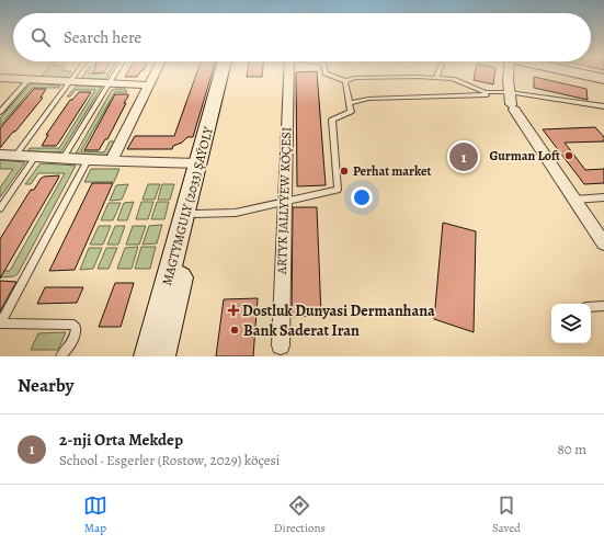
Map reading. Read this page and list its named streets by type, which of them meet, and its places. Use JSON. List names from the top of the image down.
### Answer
{
  "streets": {
    "main road": ["MAGTYMGULY (2033) ŞAÝOLY"],
    "street": ["ARTYK JALLYÝEW KÖÇESI"]
  },
  "places": {
    "other": ["Gurman Loft", "Perhat market", "Bank Saderat Iran"],
    "health": ["Dostluk Dunyasi Dermanhana"]
  },
  "page": {
    "search": "Search here",
    "pins": "1",
    "heading": "Nearby",
    "list": [
      {
        "mark": "1",
        "name": "2-nji Orta Mekdep",
        "note": "School · Esgerler (Rostow, 2029) köçesi",
        "value": "80 m"
      }
    ],
    "nav": ["Map", "Directions", "Saved"]
  }
}
